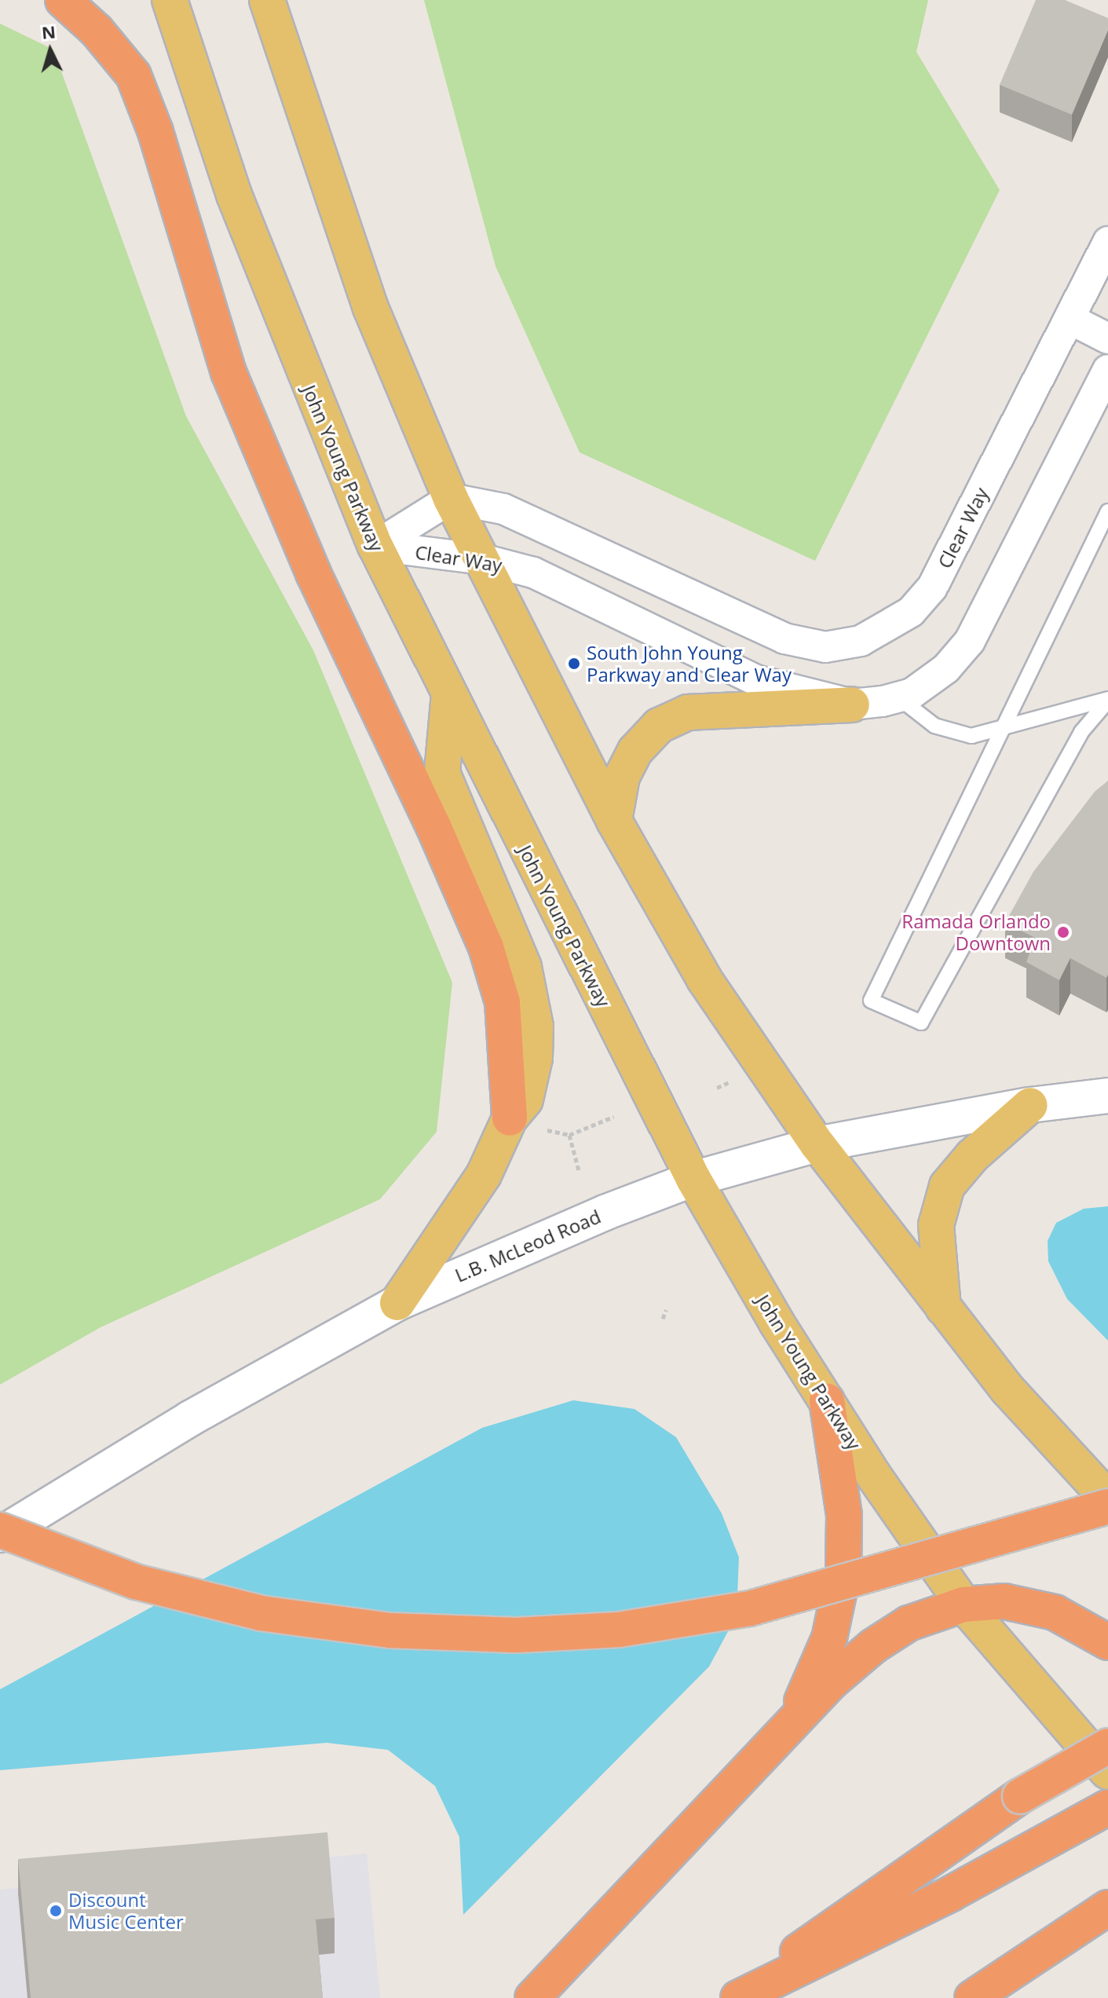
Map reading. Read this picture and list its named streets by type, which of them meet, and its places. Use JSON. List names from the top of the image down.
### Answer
{
  "streets": {
    "main road": ["John Young Parkway"],
    "street": ["Clear Way", "L.B. McLeod Road"]
  },
  "crossings": [
    ["John Young Parkway", "Clear Way"],
    ["John Young Parkway", "L.B. McLeod Road"]
  ],
  "places": ["South John Young Parkway and Clear Way", "Ramada Orlando Downtown", "Discount Music Center"],
  "north": "top"
}
